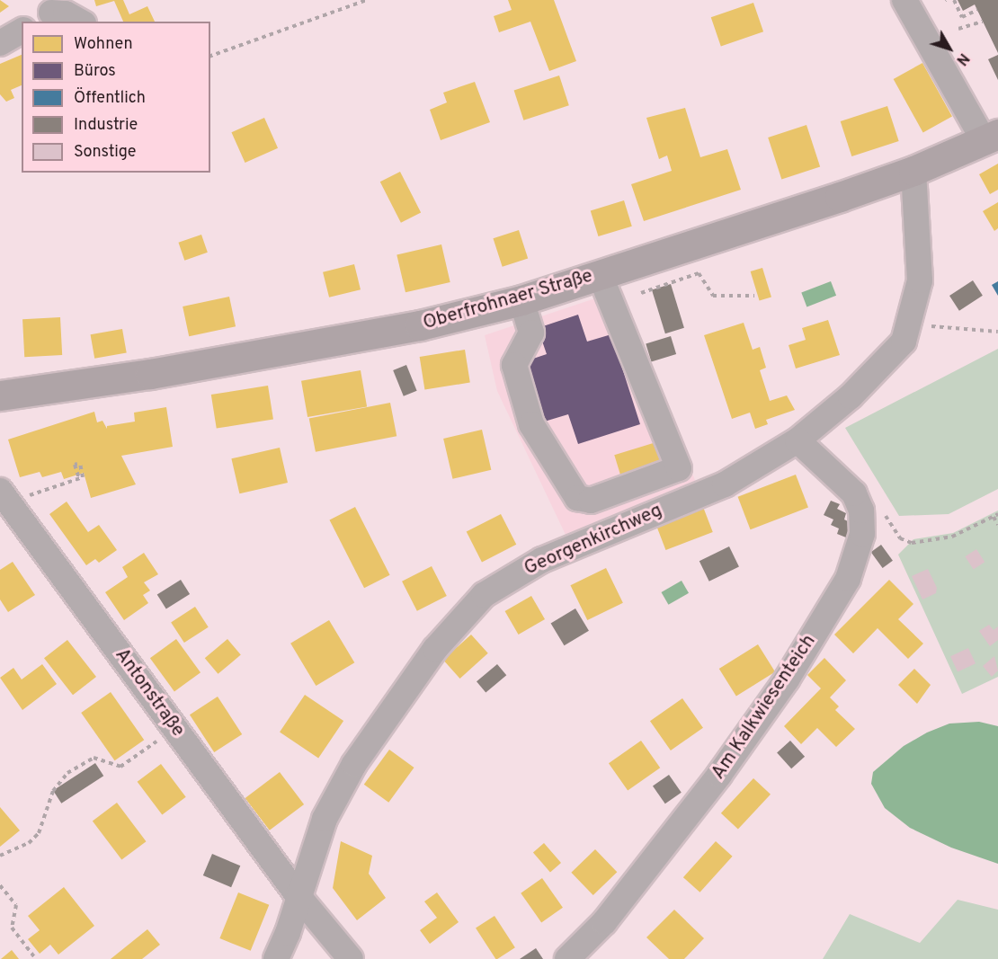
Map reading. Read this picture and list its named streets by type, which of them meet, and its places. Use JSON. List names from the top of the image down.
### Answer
{
  "streets": {
    "main road": ["Oberfrohnaer Straße"],
    "street": ["Georgenkirchweg", "Antonstraße", "Am Kalkwiesenteich"]
  },
  "crossings": [
    ["Oberfrohnaer Straße", "Georgenkirchweg"],
    ["Georgenkirchweg", "Antonstraße"]
  ],
  "legend": [
    "Wohnen",
    "Büros",
    "Öffentlich",
    "Industrie",
    "Sonstige"
  ],
  "north": "bottom right"
}
